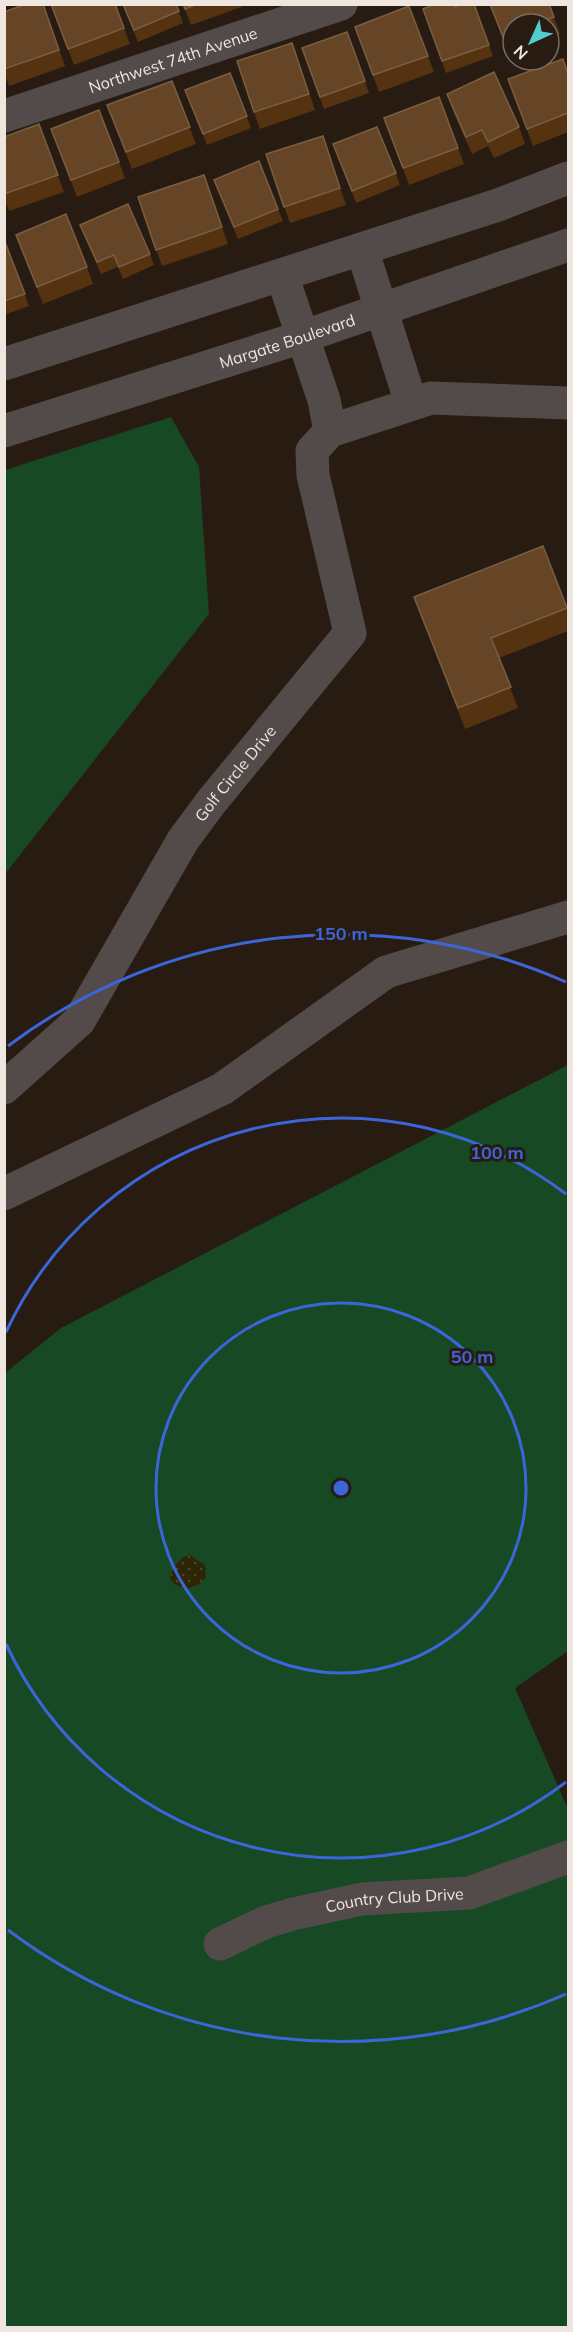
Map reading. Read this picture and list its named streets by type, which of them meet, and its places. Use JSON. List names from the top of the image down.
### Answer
{
  "streets": {
    "street": [
      "Northwest 74th Avenue",
      "Margate Boulevard",
      "Golf Circle Drive",
      "Country Club Drive"
    ]
  },
  "north": "bottom left",
  "rings": ["150 m", "100 m", "50 m"]
}
